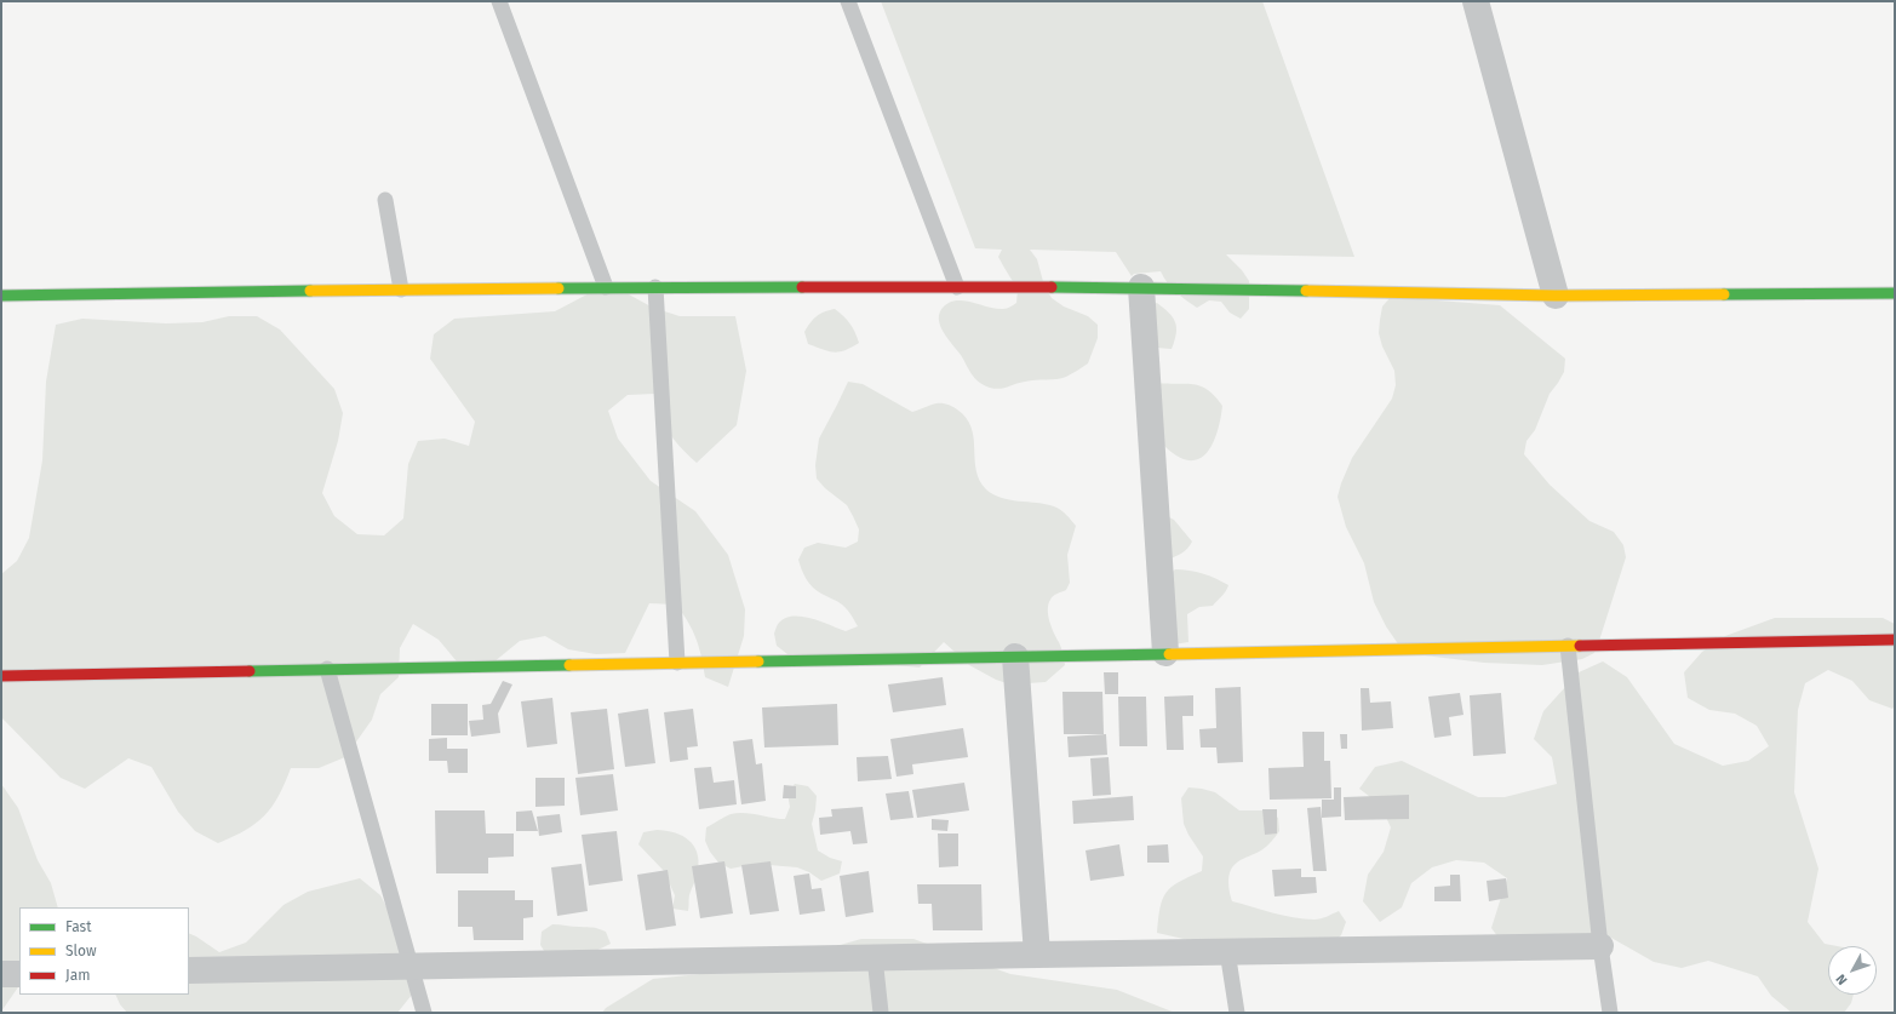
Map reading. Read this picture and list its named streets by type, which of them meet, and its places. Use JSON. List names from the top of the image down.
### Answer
{
  "legend": ["Fast", "Slow", "Jam"],
  "north": "bottom left"
}
